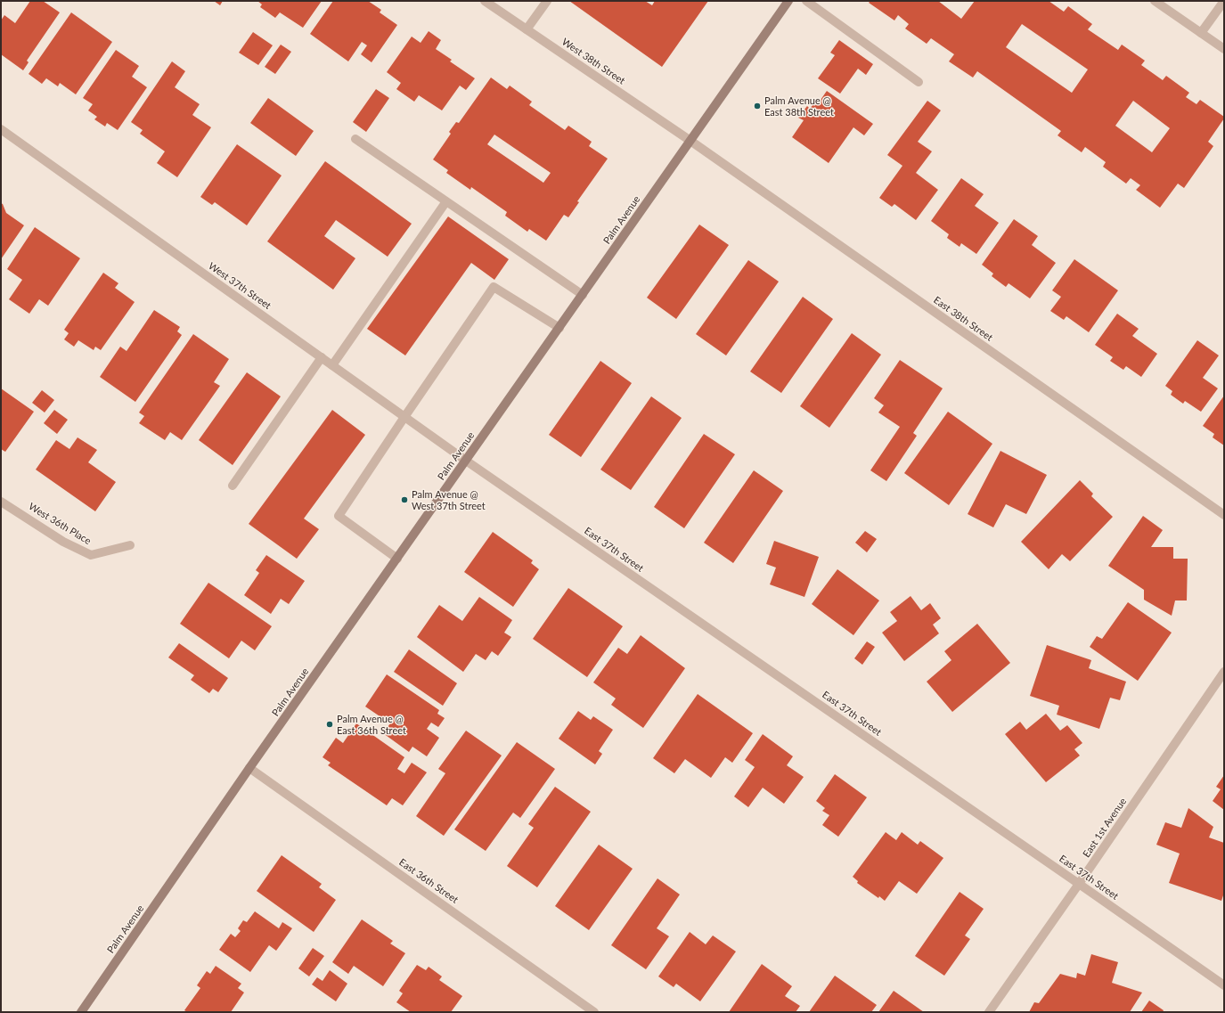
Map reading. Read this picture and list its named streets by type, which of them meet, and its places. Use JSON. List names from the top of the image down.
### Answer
{
  "streets": {
    "main road": ["Palm Avenue"],
    "street": [
      "West 38th Street",
      "West 37th Street",
      "East 38th Street",
      "West 36th Place",
      "East 37th Street",
      "East 1st Avenue",
      "East 36th Street"
    ]
  },
  "crossings": [
    ["West 38th Street", "Palm Avenue"],
    ["West 38th Street", "East 38th Street"],
    ["Palm Avenue", "West 37th Street"],
    ["Palm Avenue", "East 38th Street"],
    ["Palm Avenue", "East 37th Street"],
    ["Palm Avenue", "East 36th Street"],
    ["West 37th Street", "East 37th Street"],
    ["East 37th Street", "East 1st Avenue"]
  ],
  "places": ["Palm Avenue @ East 38th Street", "Palm Avenue @ West 37th Street", "Palm Avenue @ East 36th Street"]
}
